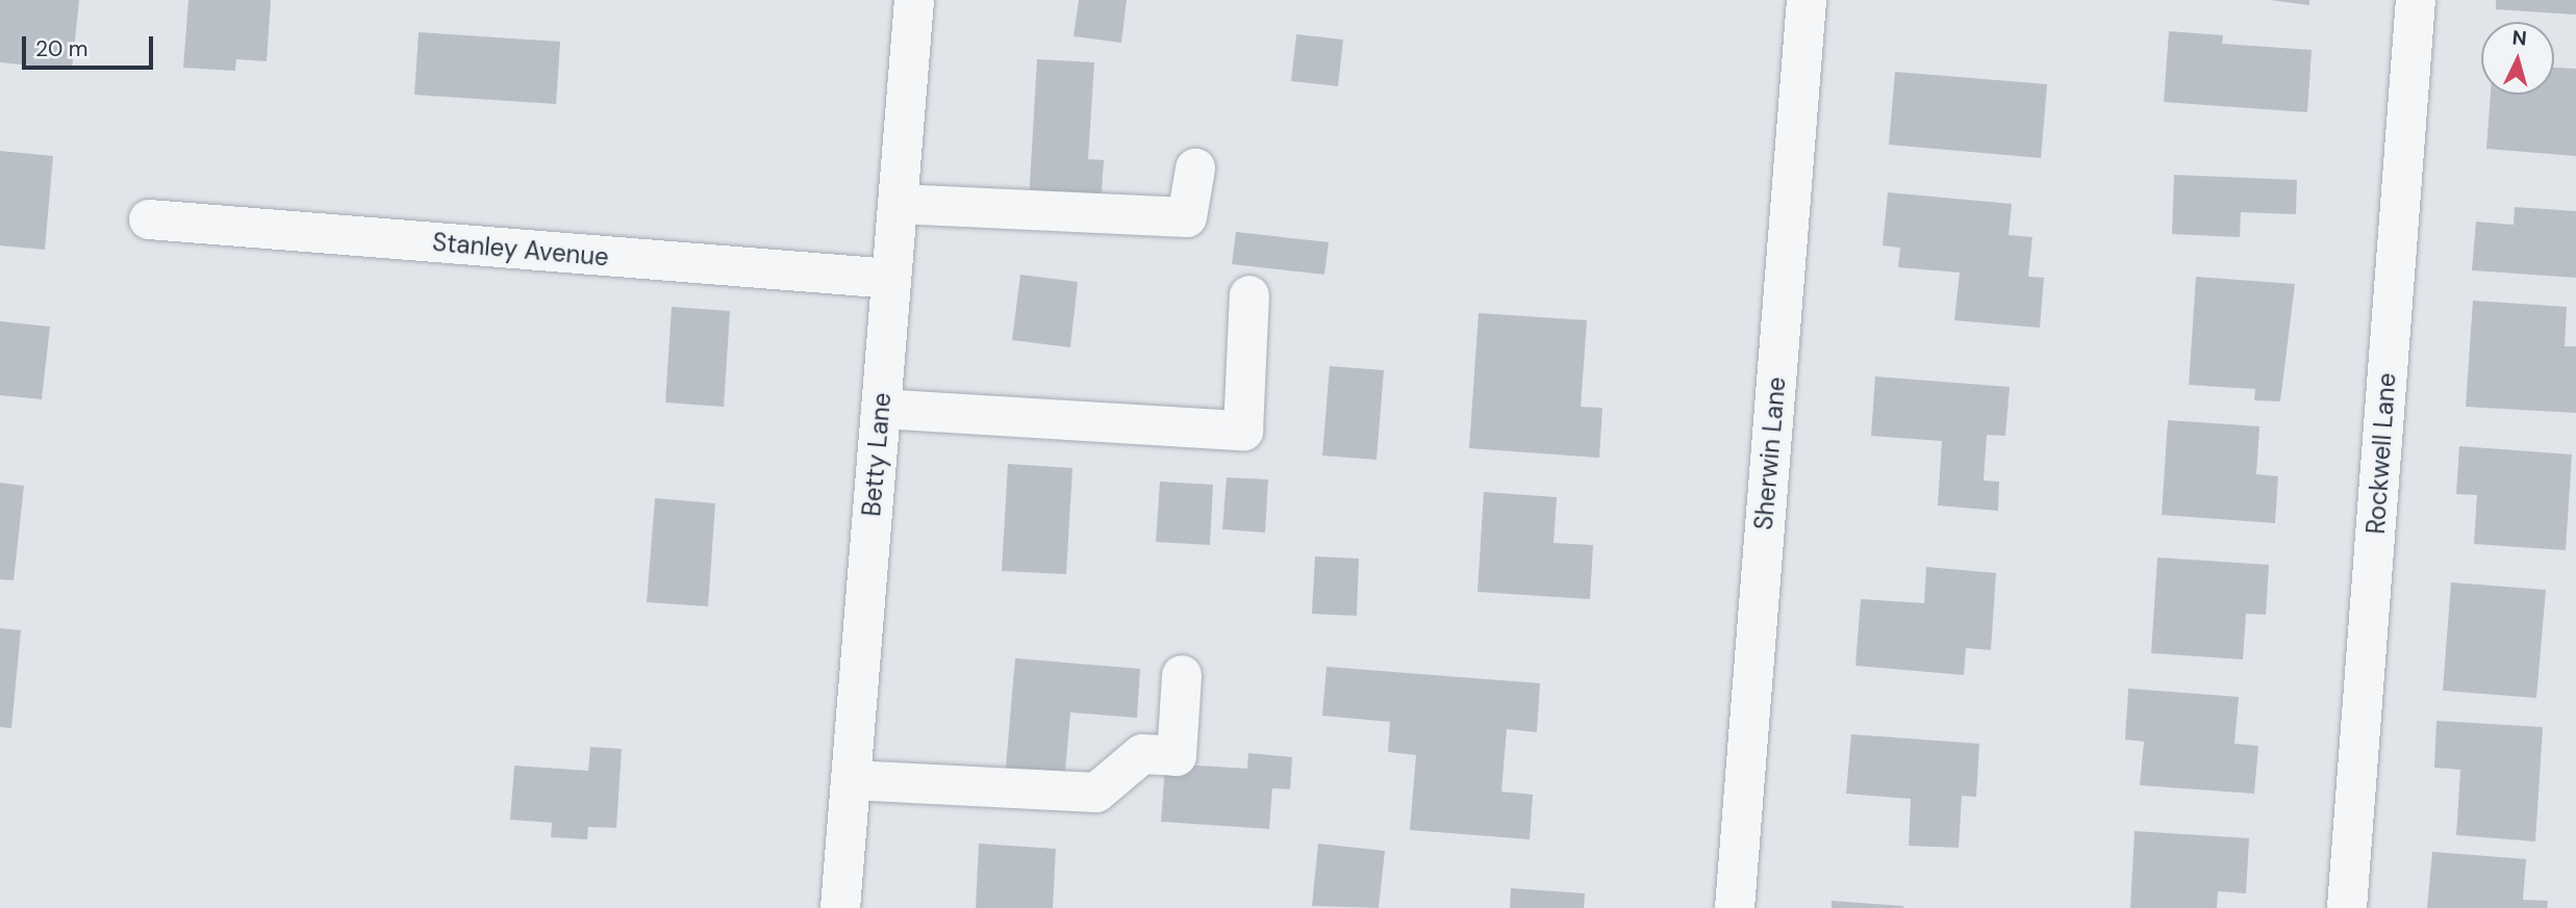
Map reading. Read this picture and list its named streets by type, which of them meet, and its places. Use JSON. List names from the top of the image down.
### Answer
{
  "streets": {
    "street": [
      "Stanley Avenue",
      "Sherwin Lane",
      "Rockwell Lane",
      "Betty Lane"
    ]
  },
  "crossings": [
    ["Stanley Avenue", "Betty Lane"]
  ],
  "scale_bar": "20 m",
  "north": "top"
}
